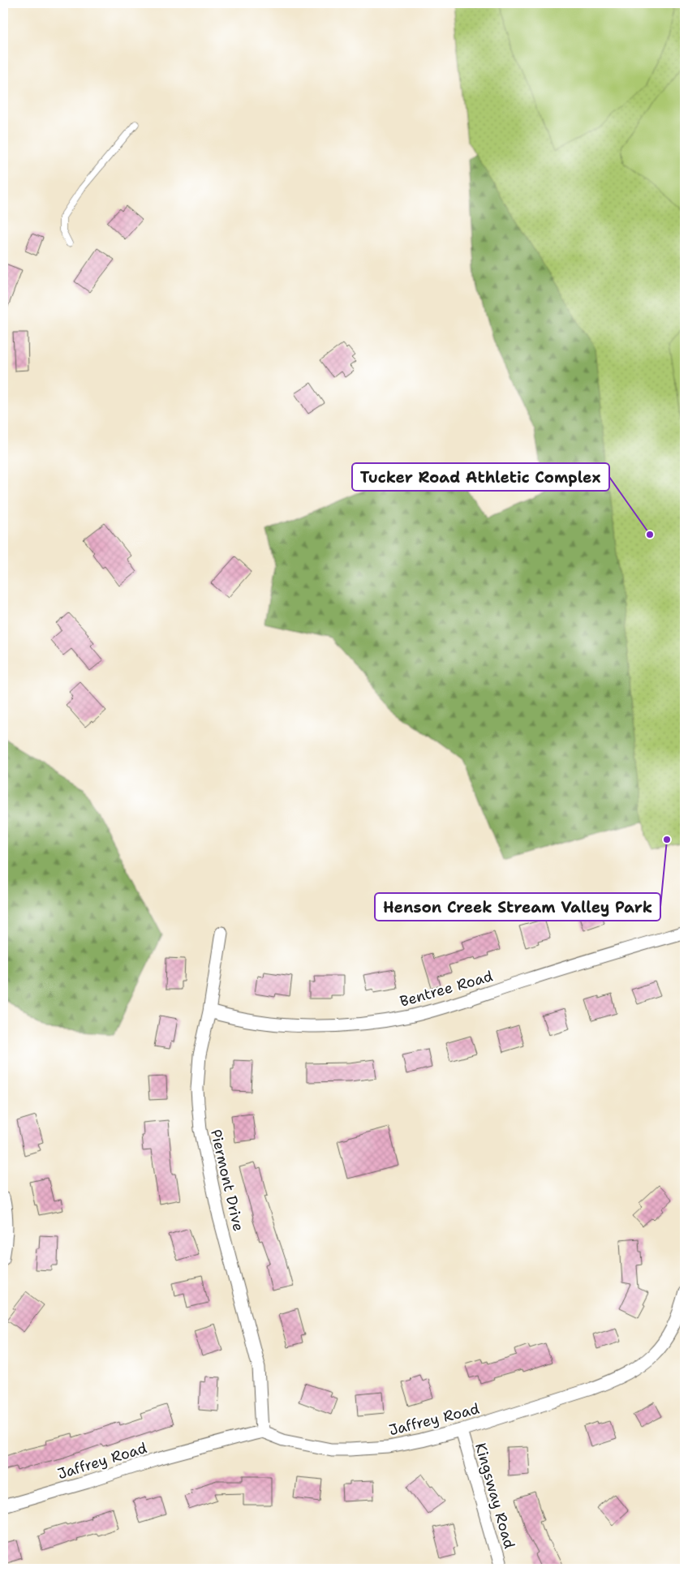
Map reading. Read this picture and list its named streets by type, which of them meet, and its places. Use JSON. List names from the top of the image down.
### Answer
{
  "streets": {
    "street": [
      "Bentree Road",
      "Piermont Drive",
      "Jaffrey Road",
      "Kingsway Road"
    ]
  },
  "crossings": [
    ["Bentree Road", "Piermont Drive"],
    ["Piermont Drive", "Jaffrey Road"],
    ["Jaffrey Road", "Kingsway Road"]
  ],
  "places": ["Tucker Road Athletic Complex", "Henson Creek Stream Valley Park"]
}
